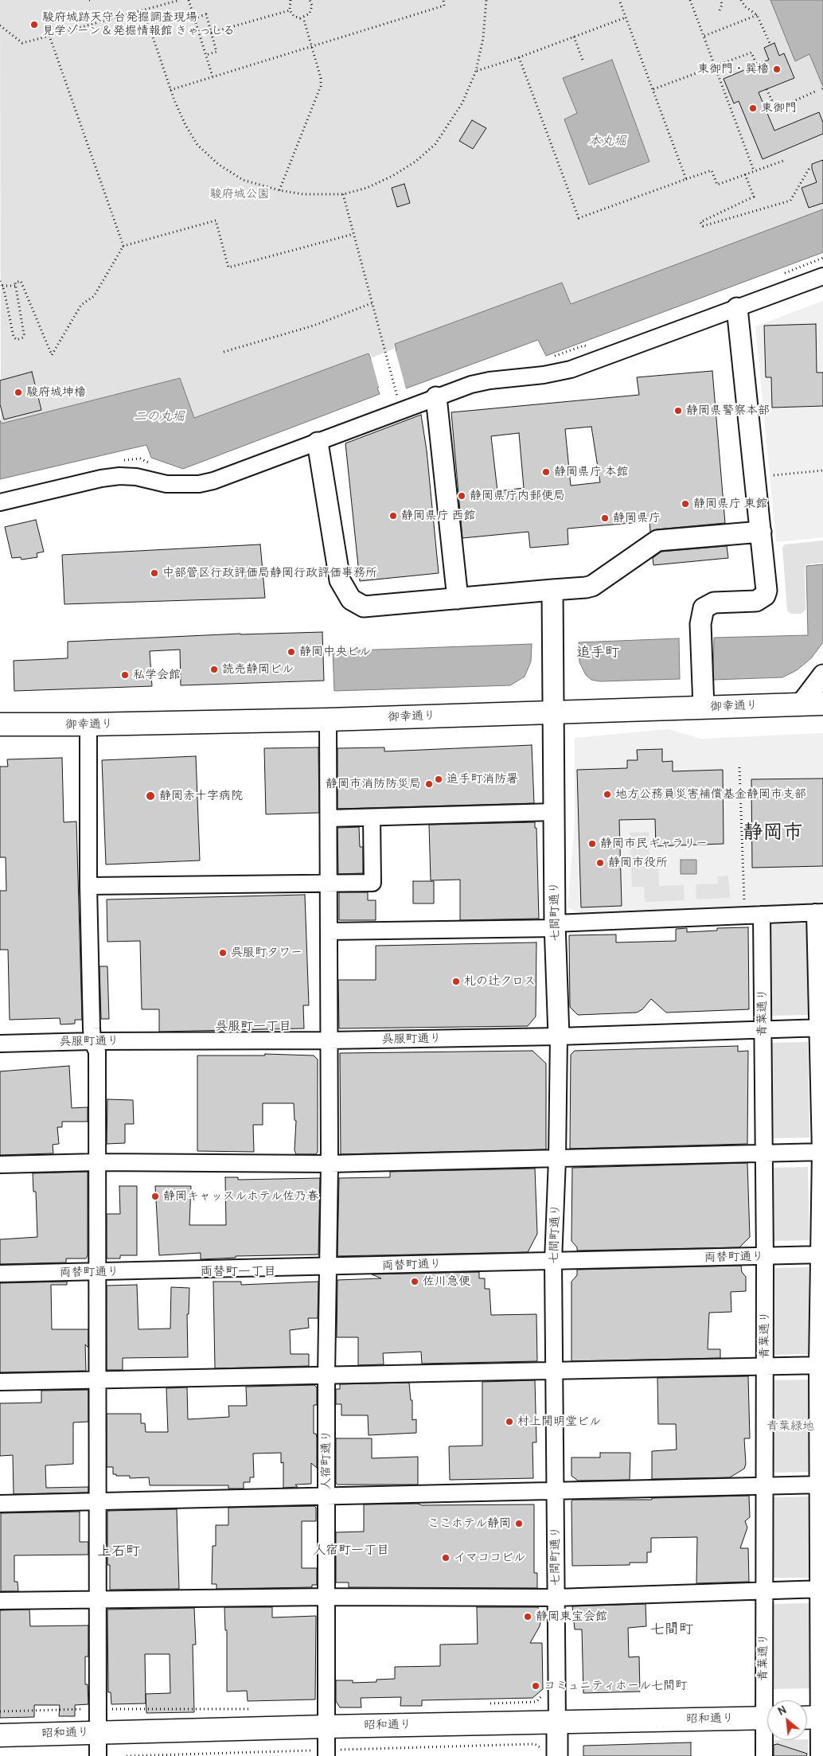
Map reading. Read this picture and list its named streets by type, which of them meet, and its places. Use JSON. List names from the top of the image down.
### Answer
{
  "streets": {
    "main road": ["御幸通り", "昭和通り"],
    "street": [
      "七間町通り",
      "青葉通り",
      "呉服町通り",
      "両替町通り",
      "人宿町通り"
    ]
  },
  "crossings": [
    ["御幸通り", "七間町通り"],
    ["御幸通り", "人宿町通り"],
    ["七間町通り", "呉服町通り"],
    ["七間町通り", "両替町通り"],
    ["七間町通り", "昭和通り"],
    ["青葉通り", "呉服町通り"],
    ["青葉通り", "両替町通り"],
    ["呉服町通り", "人宿町通り"],
    ["両替町通り", "人宿町通り"],
    ["人宿町通り", "昭和通り"]
  ],
  "districts": [
    "追手町",
    "静岡市",
    "呉服町一丁目",
    "両替町一丁目",
    "人宿町一丁目",
    "上石町",
    "七間町"
  ],
  "water": ["本丸堀", "二の丸堀"],
  "parks": ["駿府城公園", "青葉緑地"],
  "places": [
    "駿府城跡天守台発掘調査現場 見学ゾーン＆発掘情報館 きゃっしる",
    "東御門・巽櫓",
    "東御門",
    "駿府城坤櫓",
    "静岡県警察本部",
    "静岡県庁 本館",
    "静岡県庁内郵便局",
    "静岡県庁 東館",
    "静岡県庁 西館",
    "静岡県庁",
    "中部管区行政評価局静岡行政評価事務所",
    "静岡中央ビル",
    "読売静岡ビル",
    "私学会館",
    "追手町消防署",
    "静岡市消防防災局",
    "地方公務員災害補償基金静岡市支部",
    "静岡赤十字病院",
    "静岡市民ギャラリー",
    "静岡市役所",
    "呉服町タワー",
    "札の辻クロス",
    "静岡キャッスルホテル佐乃春",
    "佐川急便",
    "村上開明堂ビル",
    "ここホテル静岡",
    "イマココビル",
    "静岡東宝会館",
    "コミュニティホール七間町"
  ],
  "north": "top left"
}
